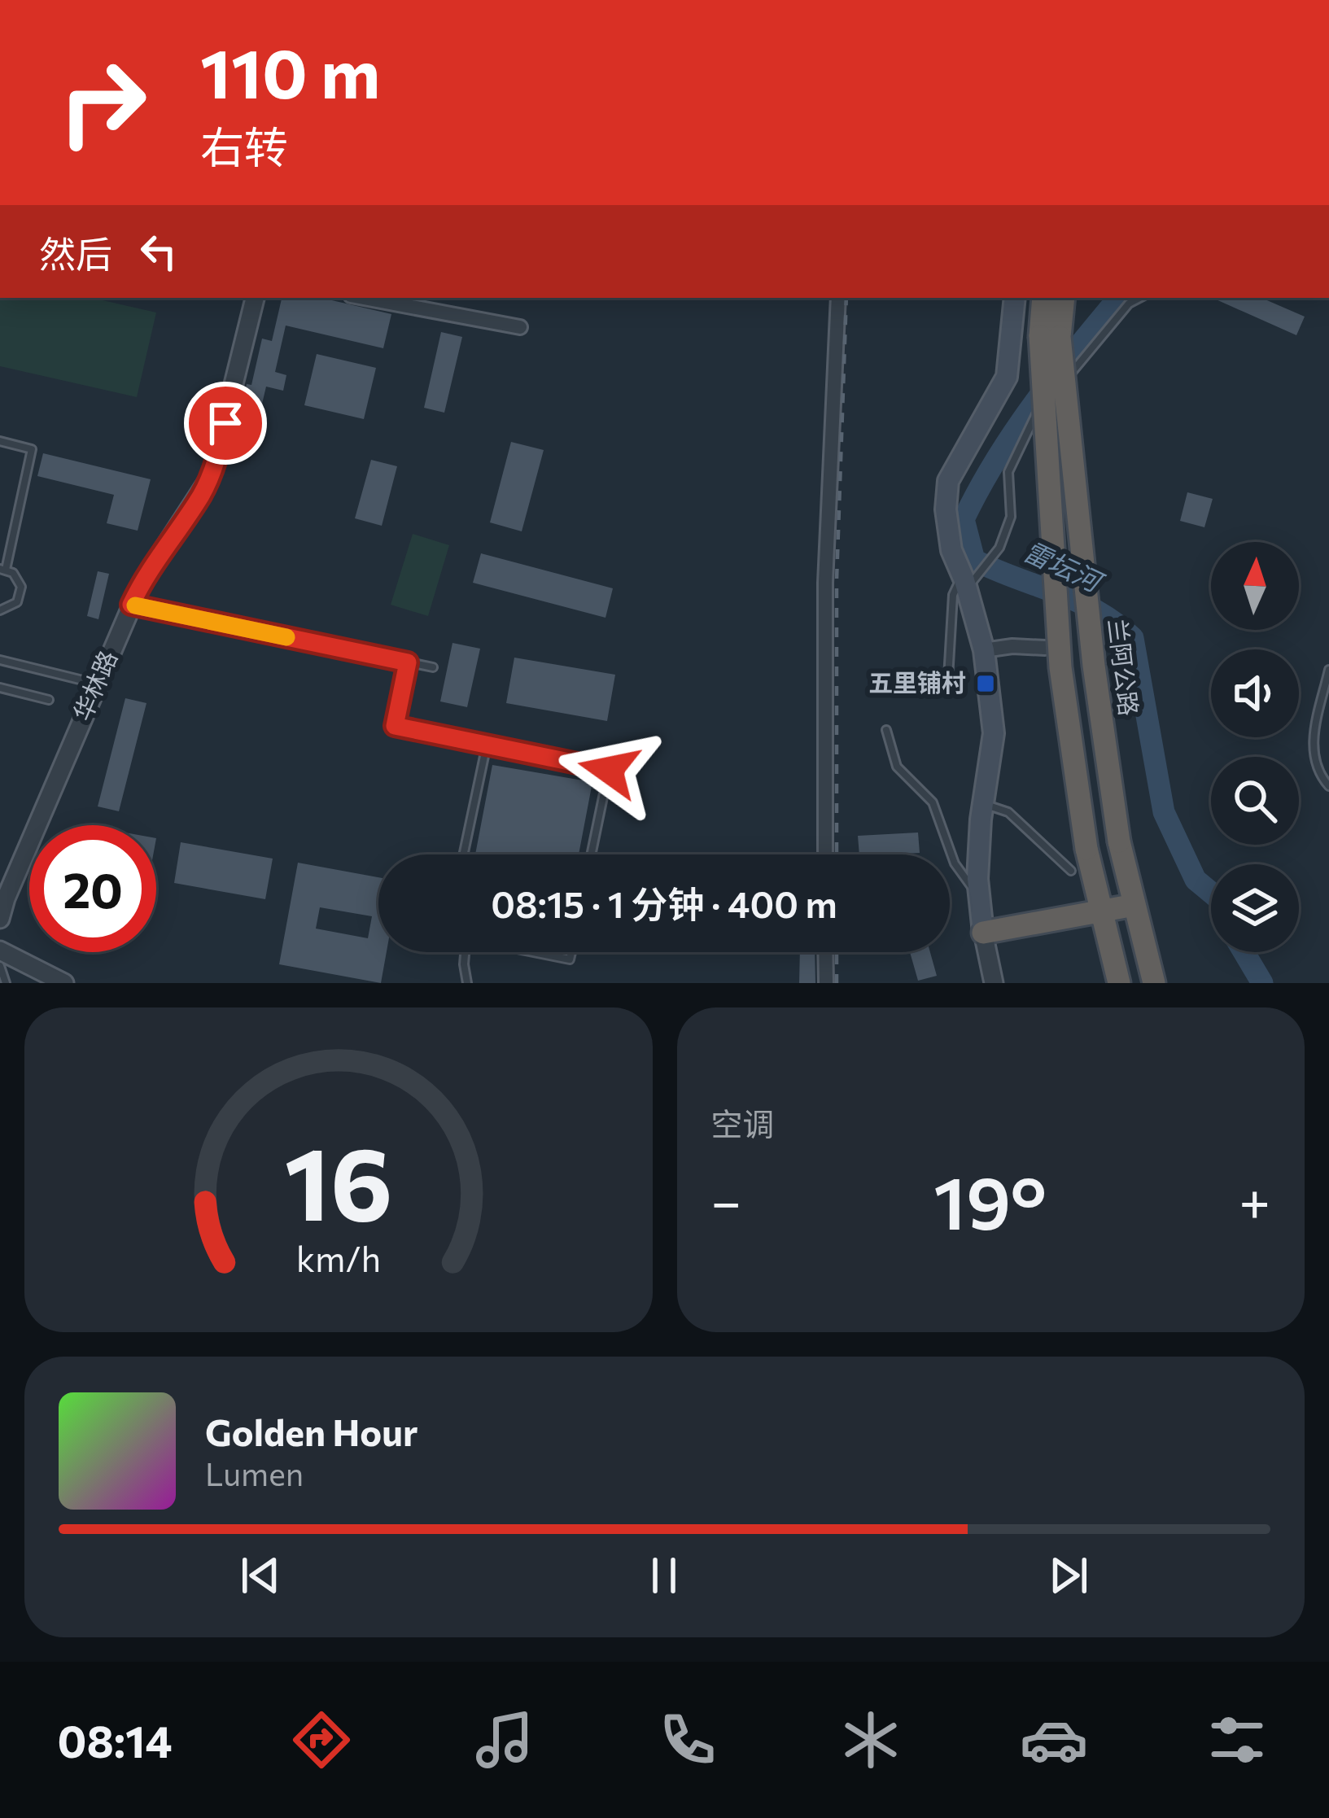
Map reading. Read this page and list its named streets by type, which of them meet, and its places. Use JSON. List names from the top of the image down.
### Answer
{
  "streets": {
    "highway": ["兰阿公路"],
    "street": ["华林路"]
  },
  "water": ["雷坛河"],
  "places": {
    "transit": ["五里铺村"]
  },
  "north": "top",
  "page": {
    "turn": ["110 m", "右转"],
    "then": "然后",
    "limit": "20",
    "trip": "08:15 · 1 分钟 · 400 m",
    "tile": "空调",
    "heat": ["−", "19°", "+"],
    "song": ["Golden Hour", "Lumen"],
    "tabs": "08:14",
    "gauge": ["16", "km/h"]
  }
}
